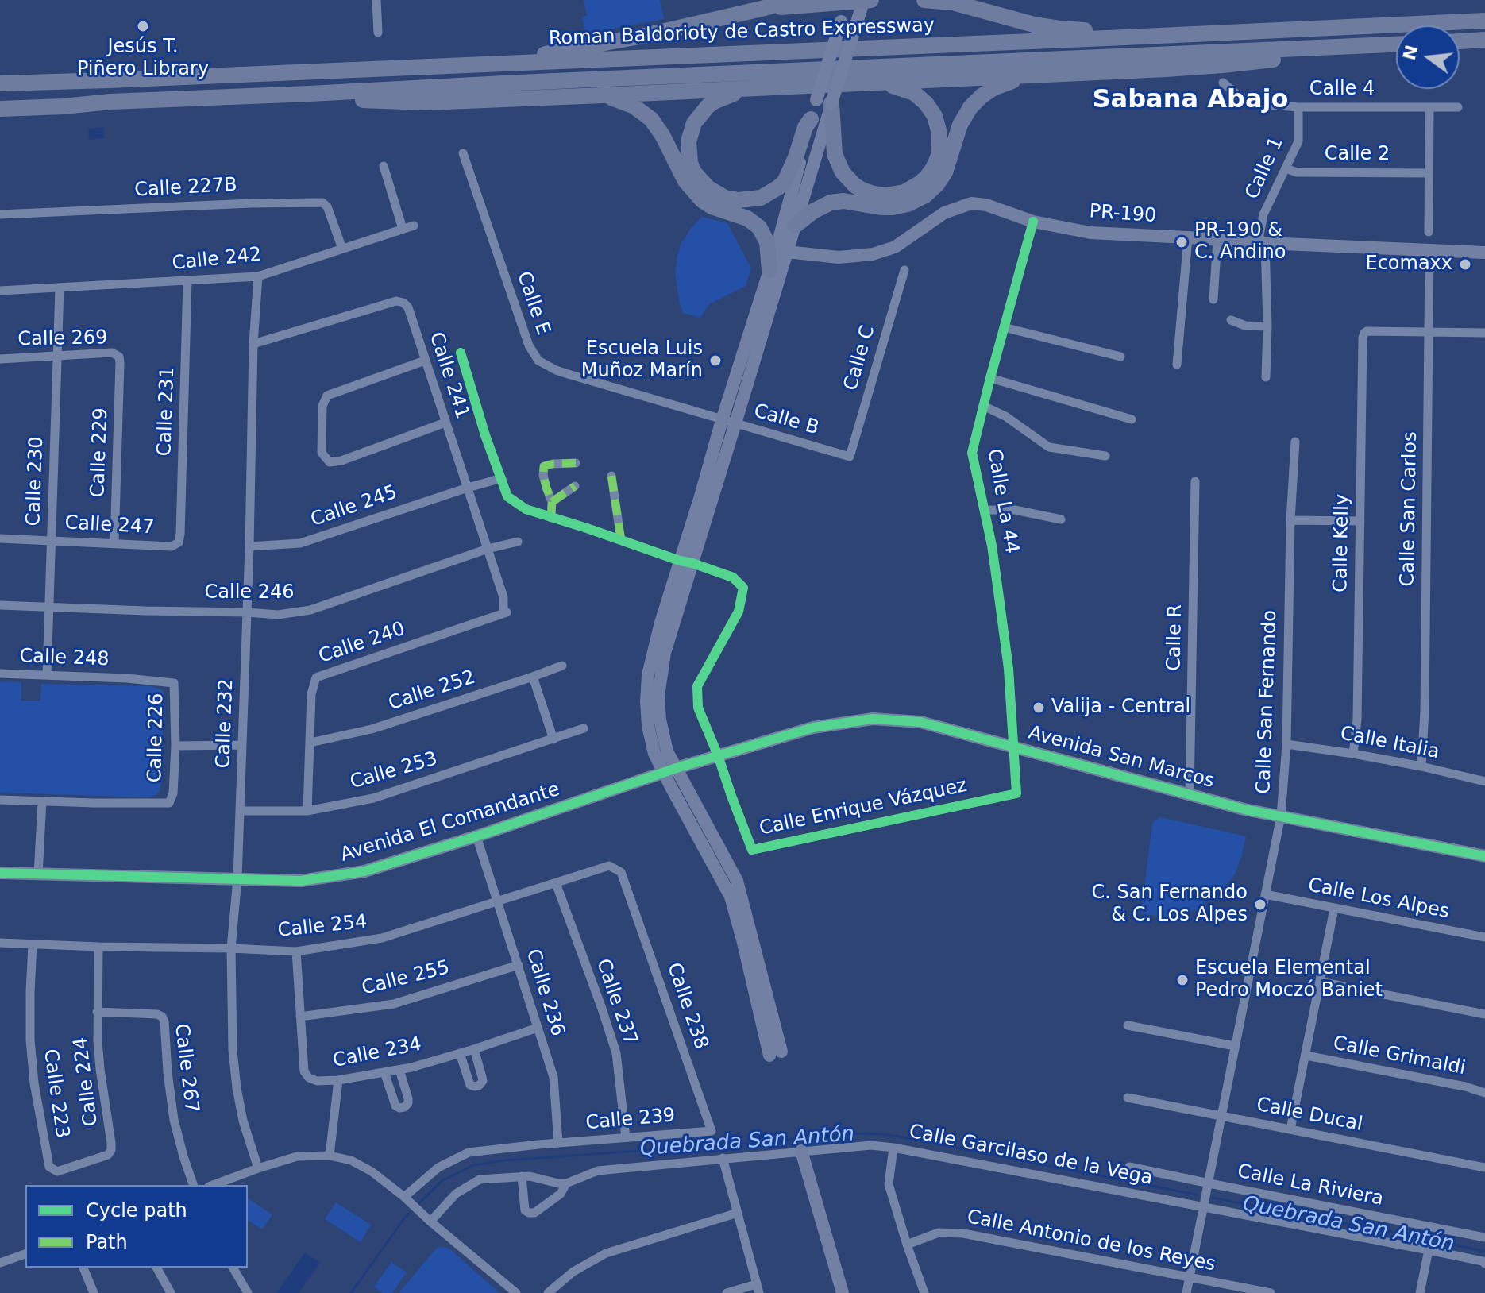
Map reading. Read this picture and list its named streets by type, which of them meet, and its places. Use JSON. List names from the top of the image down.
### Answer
{
  "streets": {
    "highway": ["Roman Baldorioty de Castro Expressway"],
    "street": [
      "Calle 4",
      "Calle 2",
      "Calle 1",
      "Calle 227B",
      "PR-190",
      "Calle 242",
      "Calle E",
      "Calle 269",
      "Calle C",
      "Calle 241",
      "Calle 231",
      "Calle B",
      "Calle 229",
      "Calle 230",
      "Calle La 44",
      "Calle 245",
      "Calle San Carlos",
      "Calle 247",
      "Calle Kelly",
      "Calle 246",
      "Calle R",
      "Calle 240",
      "Calle 248",
      "Calle 252",
      "Calle San Fernando",
      "Calle 232",
      "Calle 226",
      "Calle Italia",
      "Avenida San Marcos",
      "Calle 253",
      "Calle Enrique Vázquez",
      "Avenida El Comandante",
      "Calle Los Alpes",
      "Calle 254",
      "Calle 255",
      "Calle 236",
      "Calle 237",
      "Calle 238",
      "Calle 234",
      "Calle Grimaldi",
      "Calle 267",
      "Calle 224",
      "Calle 223",
      "Calle Ducal",
      "Calle 239",
      "Calle Garcilaso de la Vega",
      "Calle La Riviera",
      "Calle Antonio de los Reyes"
    ]
  },
  "crossings": [
    ["Calle 4", "Calle 1"],
    ["Calle 2", "Calle 1"],
    ["Calle 1", "PR-190"],
    ["Calle 227B", "Calle 242"],
    ["PR-190", "Calle La 44"],
    ["PR-190", "Calle San Carlos"],
    ["Calle 242", "Calle 231"],
    ["Calle 242", "Calle 230"],
    ["Calle 242", "Calle 232"],
    ["Calle E", "Calle B"],
    ["Calle 269", "Calle 229"],
    ["Calle 269", "Calle 230"],
    ["Calle C", "Calle B"],
    ["Calle 241", "Calle 245"],
    ["Calle 241", "Calle 246"],
    ["Calle 241", "Calle 240"],
    ["Calle 241", "Calle 232"],
    ["Calle 231", "Calle 247"],
    ["Calle 229", "Calle 247"],
    ["Calle 230", "Calle 247"],
    ["Calle 230", "Calle 246"],
    ["Calle 230", "Calle 248"],
    ["Calle La 44", "Avenida San Marcos"],
    ["Calle La 44", "Calle Enrique Vázquez"],
    ["Calle 245", "Calle 232"],
    ["Calle San Carlos", "Calle Kelly"],
    ["Calle San Carlos", "Calle Italia"],
    ["Calle Kelly", "Calle Italia"],
    ["Calle 246", "Calle 232"],
    ["Calle R", "Avenida San Marcos"],
    ["Calle 240", "Calle 252"],
    ["Calle 240", "Calle 253"],
    ["Calle 248", "Calle 226"],
    ["Calle San Fernando", "Calle Italia"],
    ["Calle San Fernando", "Avenida San Marcos"],
    ["Calle San Fernando", "Calle Los Alpes"],
    ["Calle San Fernando", "Calle Ducal"],
    ["Calle San Fernando", "Calle Garcilaso de la Vega"],
    ["Calle San Fernando", "Calle La Riviera"],
    ["Calle San Fernando", "Calle Antonio de los Reyes"],
    ["Calle 232", "Calle 253"],
    ["Calle 232", "Avenida El Comandante"],
    ["Calle 232", "Calle 254"],
    ["Avenida San Marcos", "Calle Enrique Vázquez"],
    ["Avenida San Marcos", "Avenida El Comandante"],
    ["Avenida El Comandante", "Calle 236"],
    ["Calle 254", "Calle 236"],
    ["Calle 254", "Calle 237"],
    ["Calle 254", "Calle 238"],
    ["Calle 254", "Calle 234"],
    ["Calle 254", "Calle 224"],
    ["Calle 254", "Calle 223"],
    ["Calle 255", "Calle 236"],
    ["Calle 255", "Calle 234"],
    ["Calle 236", "Calle 234"],
    ["Calle 236", "Calle 239"],
    ["Calle 237", "Calle 239"],
    ["Calle 238", "Calle 239"],
    ["Calle 267", "Calle 224"],
    ["Calle 224", "Calle 223"]
  ],
  "districts": ["Sabana Abajo"],
  "water": ["Quebrada San Antón"],
  "places": [
    "Jesús T. Piñero Library",
    "PR-190 & C. Andino",
    "Ecomaxx",
    "Escuela Luis Muñoz Marín",
    "Valija - Central",
    "C. San Fernando & C. Los Alpes",
    "Escuela Elemental Pedro Moczó Baniet"
  ],
  "legend": ["Cycle path", "Path"],
  "north": "left"
}
